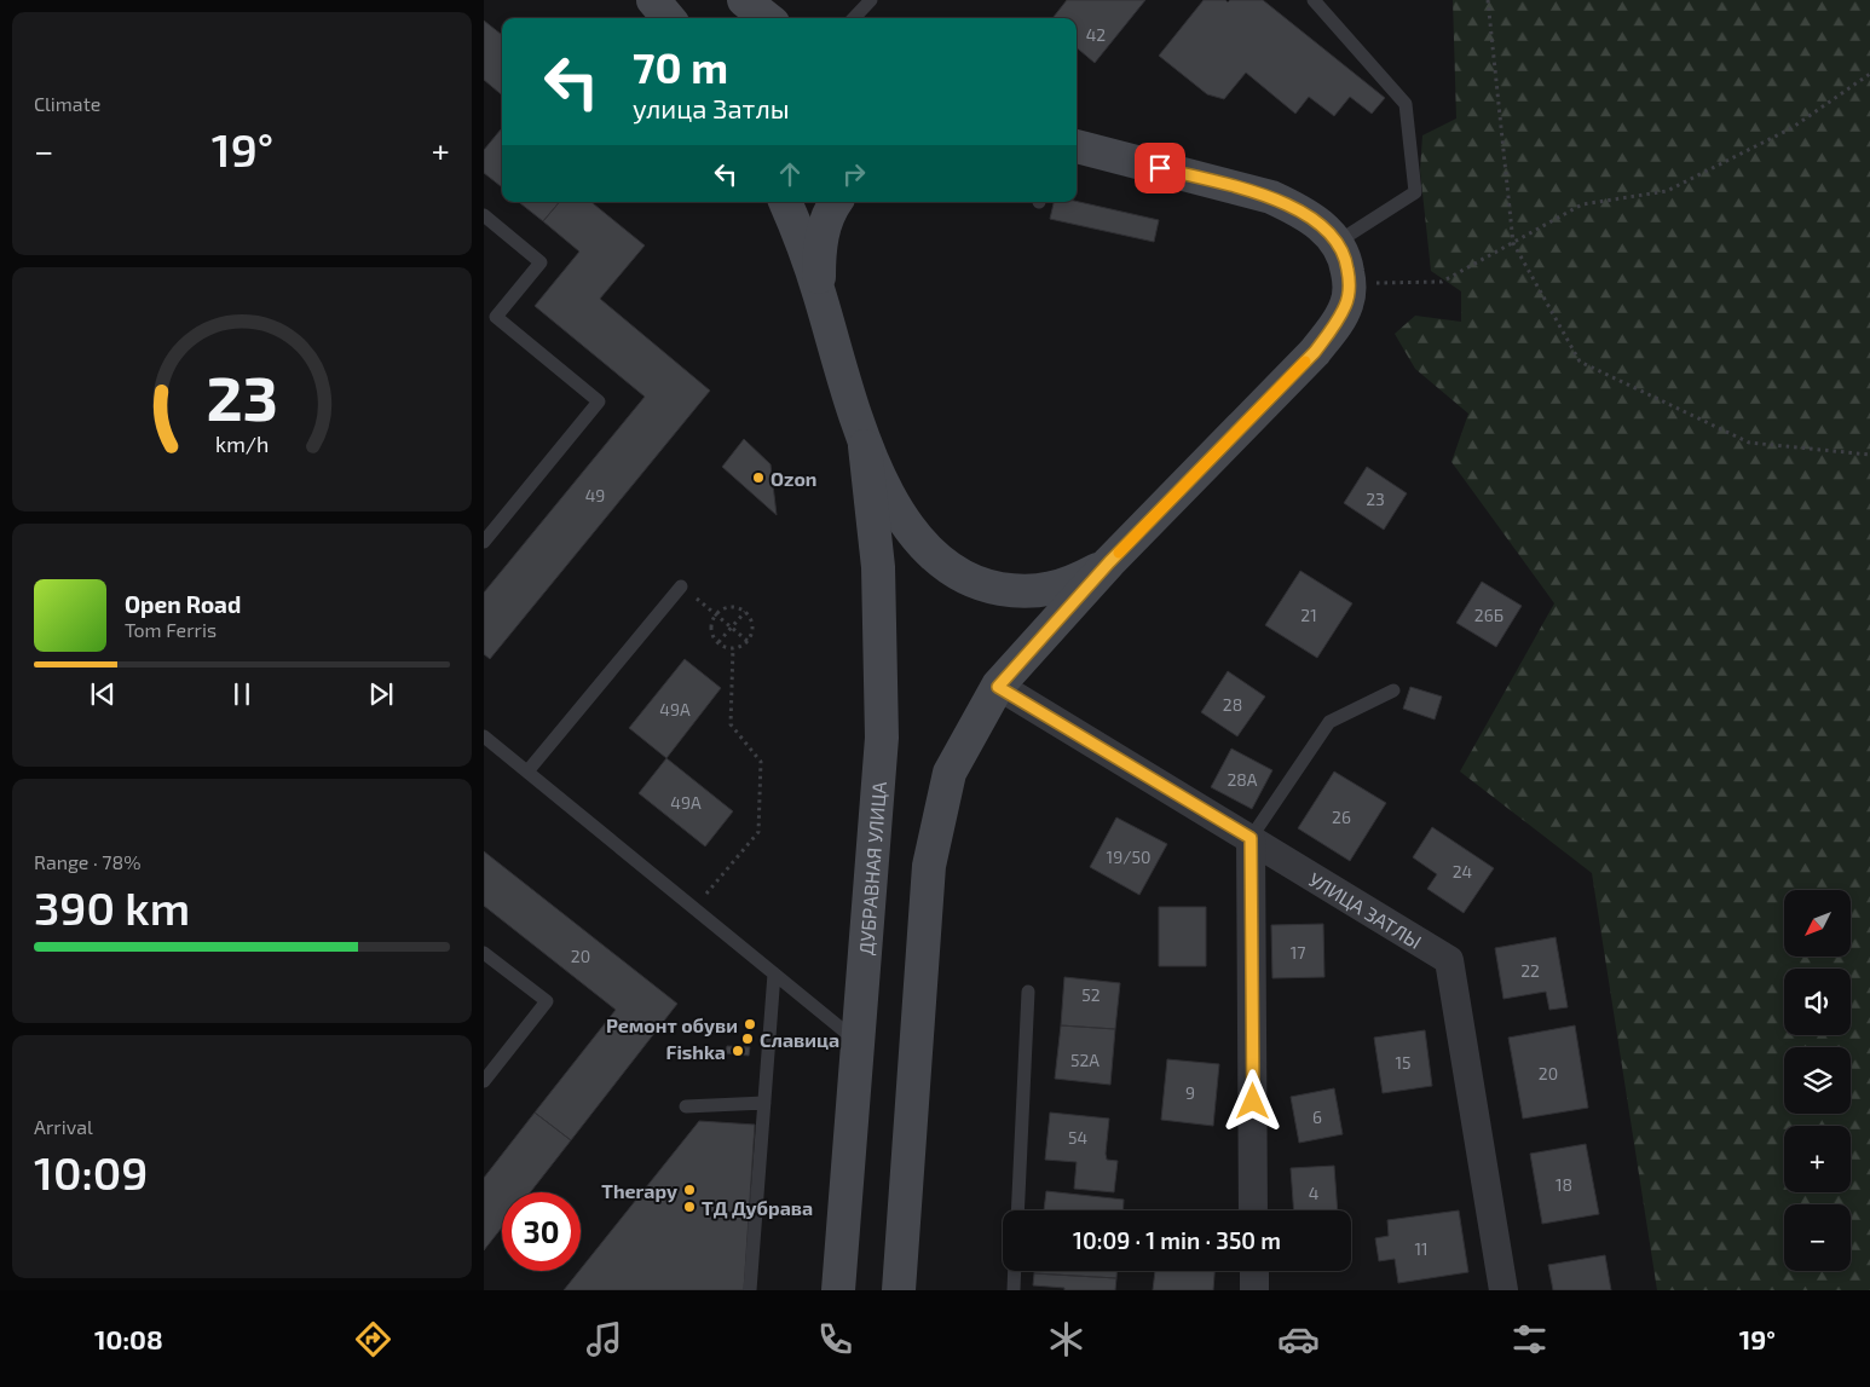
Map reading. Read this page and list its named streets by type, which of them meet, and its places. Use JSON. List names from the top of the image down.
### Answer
{
  "streets": {
    "street": ["ДУБРАВНАЯ УЛИЦА", "УЛИЦА ЗАТЛЫ"]
  },
  "crossings": [
    ["ДУБРАВНАЯ УЛИЦА", "УЛИЦА ЗАТЛЫ"]
  ],
  "places": [
    "Ozon",
    "Ремонт обуви",
    "Славица",
    "Fishka",
    "Therapy",
    "ТД Дубрава"
  ],
  "house_numbers": [
    "42",
    "49",
    "23",
    "21",
    "26Б",
    "28",
    "49А",
    "28А",
    "49А",
    "26",
    "19/50",
    "24",
    "17",
    "20",
    "22",
    "52",
    "52А",
    "15",
    "20",
    "9",
    "6",
    "54",
    "18",
    "4",
    "11"
  ],
  "north": "bottom left",
  "page": {
    "tile": [
      "Climate",
      ["Range · 78%", "390 km"],
      ["Arrival", "10:09"]
    ],
    "turn": ["70 m", "улица Затлы"],
    "heat": ["−", "19°", "+"],
    "song": ["Open Road", "Tom Ferris"],
    "map_buttons": ["+", "−"],
    "limit": "30",
    "trip": "10:09 · 1 min · 350 m",
    "tabs": ["10:08", "19°"],
    "gauge": ["23", "km/h"]
  }
}
